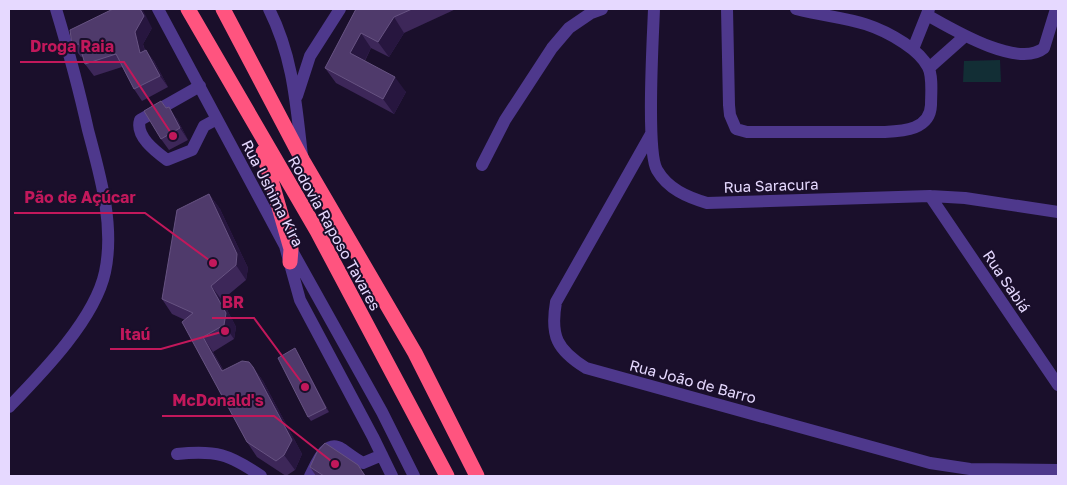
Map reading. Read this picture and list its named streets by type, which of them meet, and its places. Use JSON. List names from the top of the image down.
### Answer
{
  "streets": {
    "highway": ["Rodovia Raposo Tavares"],
    "street": [
      "Rua Saracura",
      "Rua Ushima Kira",
      "Rua Sabiá",
      "Rua João de Barro"
    ]
  },
  "crossings": [
    ["Rua Saracura", "Rua Sabiá"],
    ["Rua Saracura", "Rua João de Barro"]
  ],
  "places": [
    "Droga Raia",
    "Pão de Açúcar",
    "Itaú",
    "BR",
    "McDonald's"
  ]
}
